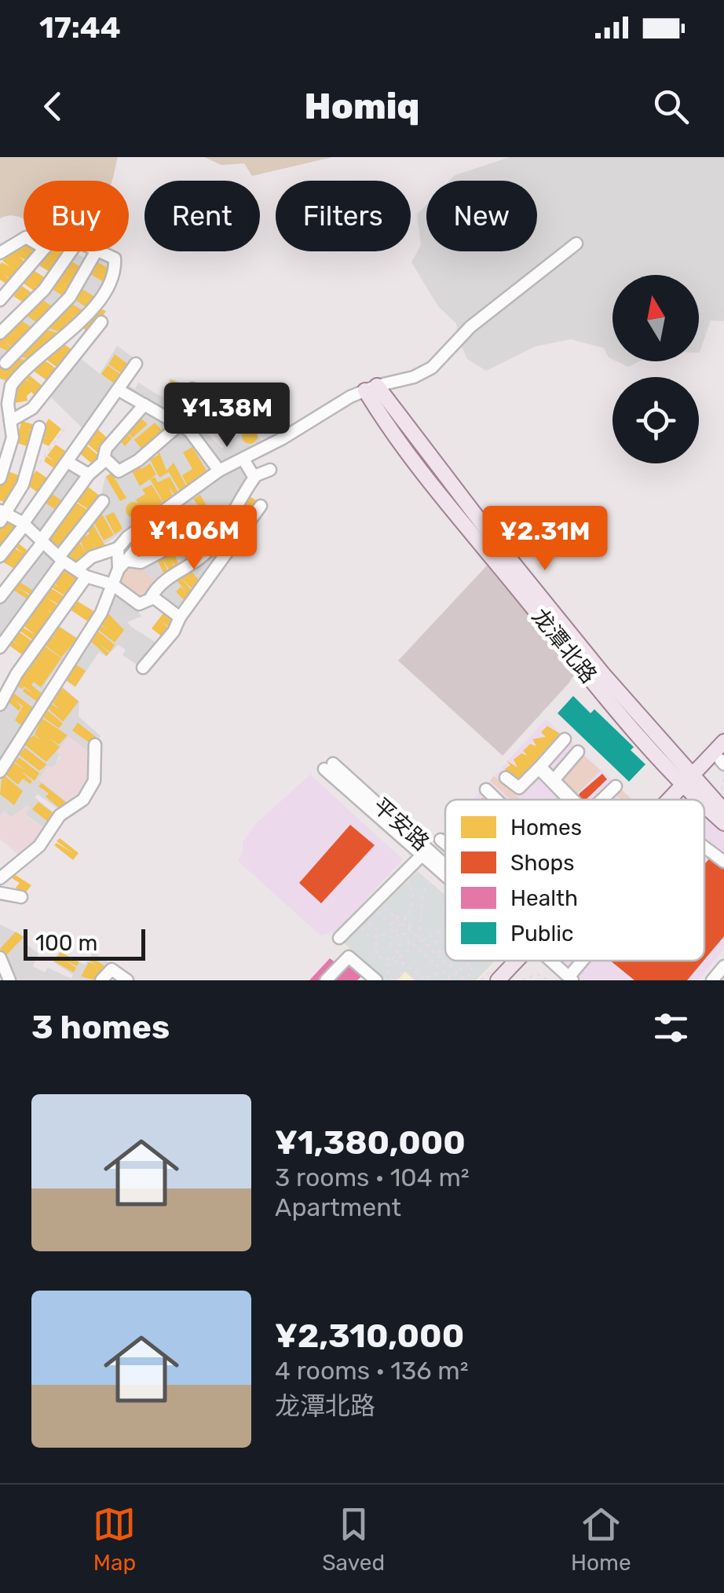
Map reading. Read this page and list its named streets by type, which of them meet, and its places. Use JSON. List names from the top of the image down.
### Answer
{
  "streets": {
    "main road": ["龙潭北路"],
    "street": ["平安路"]
  },
  "legend": [
    "Homes",
    "Shops",
    "Health",
    "Public"
  ],
  "scale_bar": "100 m",
  "north": "top",
  "page": {
    "status": "17:44",
    "header": "Homiq",
    "chip": [
      "Buy",
      "Rent",
      "Filters",
      "New"
    ],
    "price": ["¥1.38M", "¥1.06M", "¥2.31M"],
    "scale": "100 m",
    "heading": "3 homes",
    "list": [
      {
        "name": "¥1,380,000",
        "note": "3 rooms · 104 m² · Apartment"
      },
      {
        "name": "¥2,310,000",
        "note": "4 rooms · 136 m² · 龙潭北路"
      }
    ],
    "tabs": ["Map", "Saved", "Home"]
  }
}
